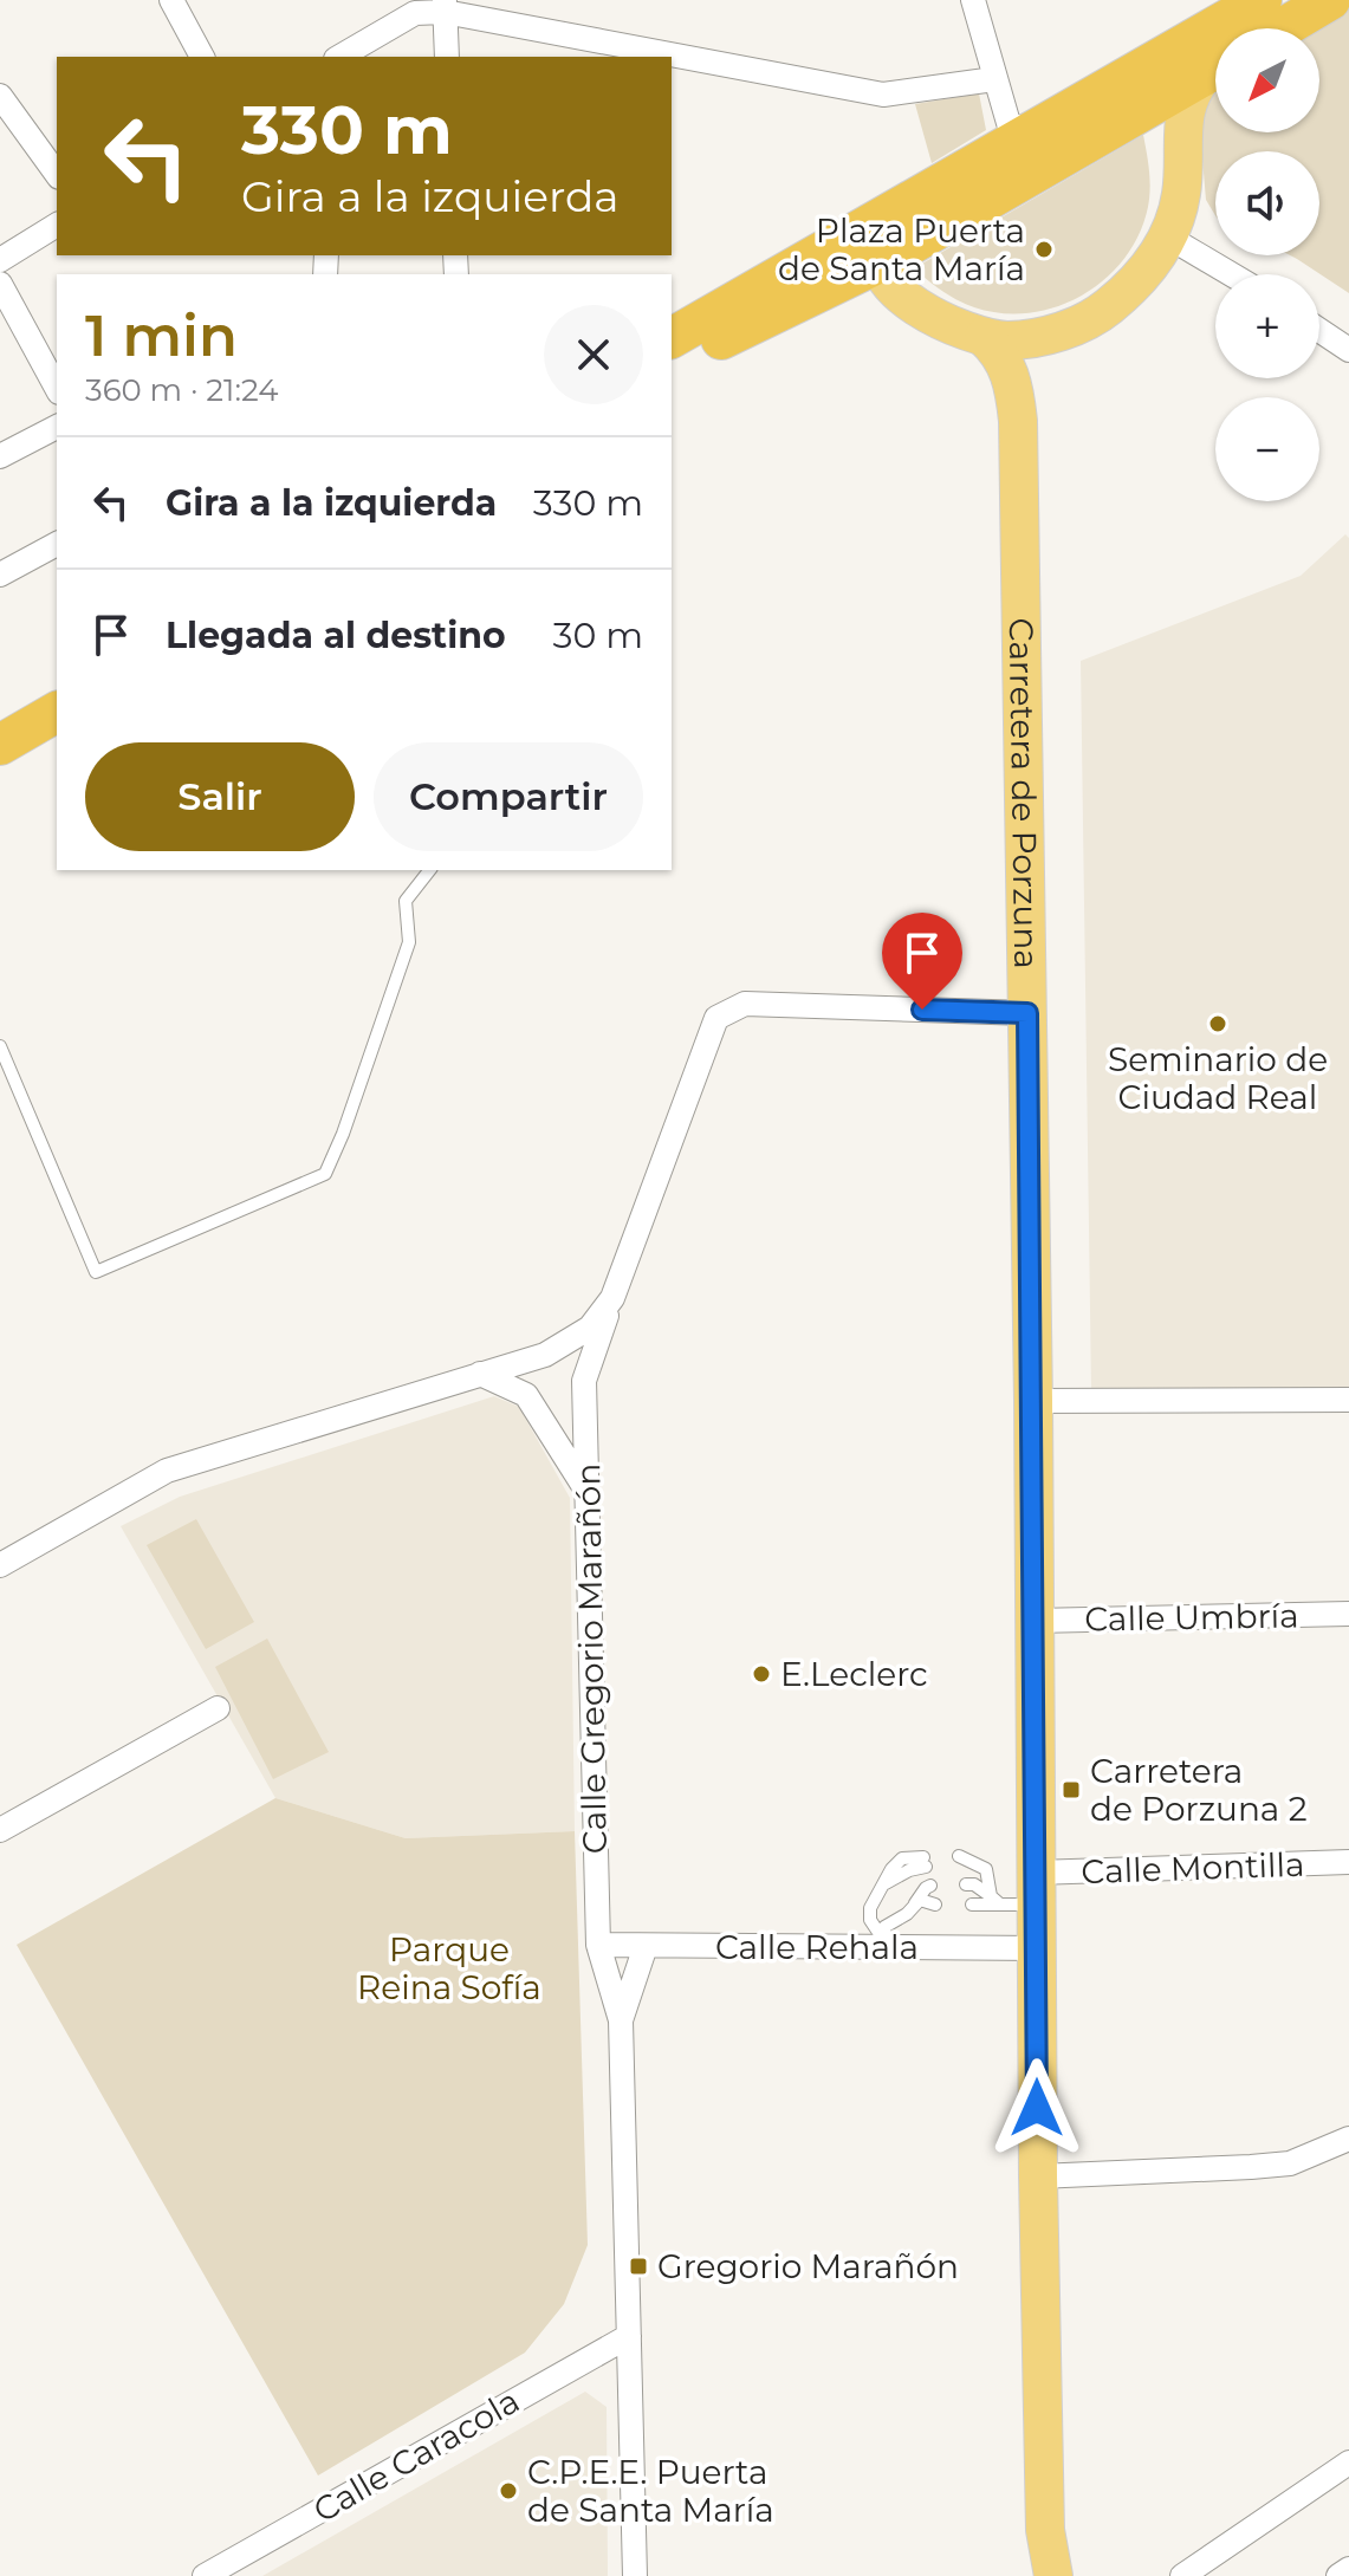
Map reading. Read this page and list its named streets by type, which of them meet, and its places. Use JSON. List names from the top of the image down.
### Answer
{
  "streets": {
    "main road": ["Carretera de Porzuna"],
    "street": [
      "Calle Umbría",
      "Calle Gregorio Marañón",
      "Calle Montilla",
      "Calle Rehala",
      "Calle Caracola"
    ]
  },
  "crossings": [
    ["Carretera de Porzuna", "Calle Umbría"],
    ["Carretera de Porzuna", "Calle Gregorio Marañón"],
    ["Carretera de Porzuna", "Calle Montilla"],
    ["Carretera de Porzuna", "Calle Rehala"],
    ["Calle Gregorio Marañón", "Calle Rehala"],
    ["Calle Gregorio Marañón", "Calle Caracola"]
  ],
  "parks": ["Parque Reina Sofía"],
  "places": {
    "other": [
      "Plaza Puerta de Santa María",
      "Seminario de Ciudad Real",
      "E.Leclerc",
      "C.P.E.E. Puerta de Santa María"
    ],
    "transit": ["Carretera de Porzuna 2", "Gregorio Marañón"]
  },
  "north": "bottom left",
  "page": {
    "map_buttons": ["+", "−"],
    "turn": ["330 m", "Gira a la izquierda"],
    "heading": ["1 min", "360 m · 21:24"],
    "list": [
      {
        "name": "Gira a la izquierda",
        "value": "330 m"
      },
      {
        "name": "Llegada al destino",
        "value": "30 m"
      }
    ],
    "buttons": ["Salir", "Compartir"]
  }
}
